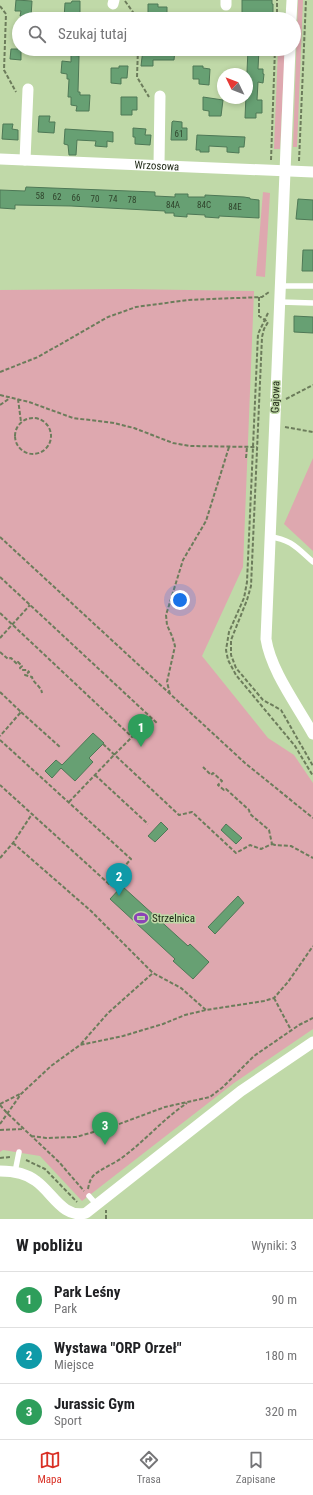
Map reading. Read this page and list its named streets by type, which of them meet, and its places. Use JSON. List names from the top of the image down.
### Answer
{
  "streets": {
    "street": ["Wrzosowa", "Gajowa"]
  },
  "crossings": [
    ["Wrzosowa", "Gajowa"]
  ],
  "places": {
    "sports": ["Strzelnica"]
  },
  "house_numbers": [
    "61",
    "58",
    "62",
    "66",
    "70",
    "74",
    "78",
    "84A",
    "84C",
    "84E"
  ],
  "north": "top left",
  "page": {
    "search": "Szukaj tutaj",
    "pins": ["1", "2", "3"],
    "heading": ["W pobliżu", "Wyniki: 3"],
    "list": [
      {
        "mark": "1",
        "name": "Park Leśny",
        "note": "Park",
        "value": "90 m"
      },
      {
        "mark": "2",
        "name": "Wystawa \"ORP Orzeł\"",
        "note": "Miejsce",
        "value": "180 m"
      },
      {
        "mark": "3",
        "name": "Jurassic Gym",
        "note": "Sport",
        "value": "320 m"
      }
    ],
    "nav": ["Mapa", "Trasa", "Zapisane"]
  }
}
